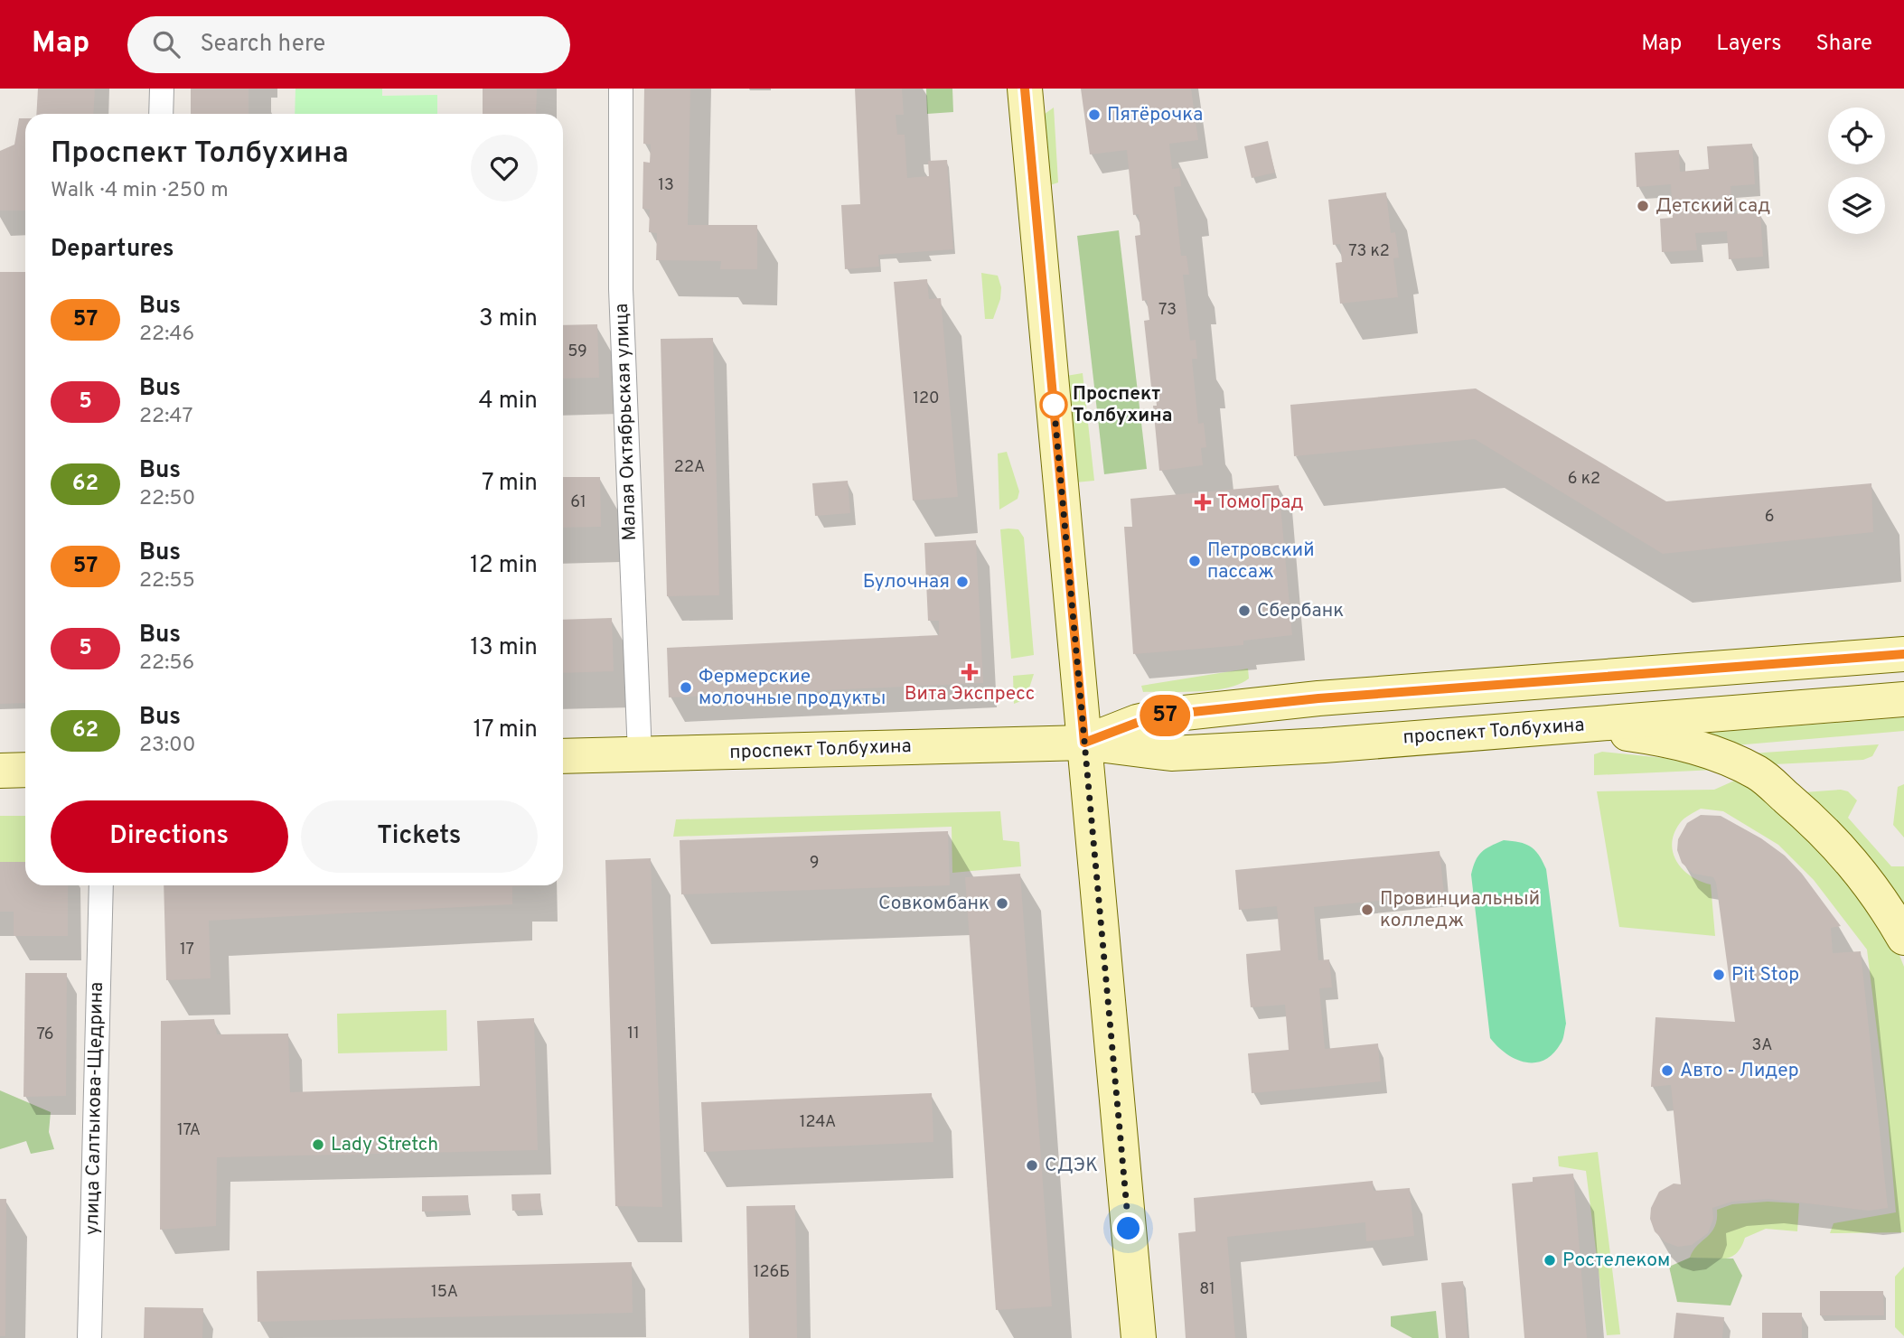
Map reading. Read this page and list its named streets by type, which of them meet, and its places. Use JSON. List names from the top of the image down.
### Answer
{
  "streets": {
    "main road": ["проспект Толбухина"],
    "street": ["Малая Октябрьская улица", "улица Салтыкова-Щедрина"]
  },
  "crossings": [
    ["Малая Октябрьская улица", "проспект Толбухина"]
  ],
  "places": {
    "other": [
      "Пятёрочка",
      "Детский сад",
      "Проспект Толбухина",
      "Петровский пассаж",
      "Булочная",
      "Сбербанк",
      "Фермерские молочные продукты",
      "Совкомбанк",
      "Провинциальный колледж",
      "Pit Stop",
      "Авто - Лидер",
      "Lady Stretch",
      "СДЭК",
      "Ростелеком"
    ],
    "health": ["ТомоГрад", "Вита Экспресс"]
  },
  "lines": ["bus line 57"],
  "house_numbers": [
    "13",
    "73 к2",
    "73",
    "59",
    "120",
    "22А",
    "6 к2",
    "61",
    "6",
    "9",
    "17",
    "11",
    "76",
    "3А",
    "124А",
    "17А",
    "126Б",
    "81",
    "15А"
  ],
  "page": {
    "header": "Map",
    "search": "Search here",
    "nav": ["Map", "Layers", "Share"],
    "on_map": "57",
    "heading": [
      ["Проспект Толбухина", "Walk · 4 min · 250 m"],
      "Departures"
    ],
    "list": [
      {
        "mark": "57",
        "name": "Bus",
        "note": "22:46",
        "value": "3 min"
      },
      {
        "mark": "5",
        "name": "Bus",
        "note": "22:47",
        "value": "4 min"
      },
      {
        "mark": "62",
        "name": "Bus",
        "note": "22:50",
        "value": "7 min"
      },
      {
        "mark": "57",
        "name": "Bus",
        "note": "22:55",
        "value": "12 min"
      },
      {
        "mark": "5",
        "name": "Bus",
        "note": "22:56",
        "value": "13 min"
      },
      {
        "mark": "62",
        "name": "Bus",
        "note": "23:00",
        "value": "17 min"
      }
    ],
    "buttons": ["Directions", "Tickets"]
  }
}
